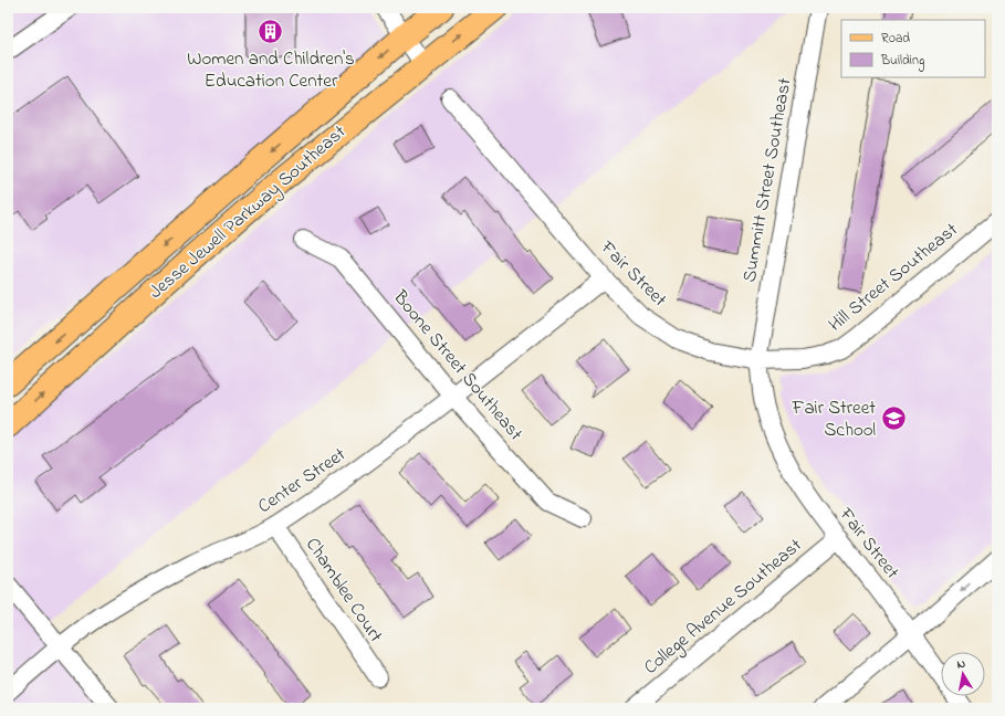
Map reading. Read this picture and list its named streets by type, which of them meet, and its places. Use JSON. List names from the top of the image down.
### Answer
{
  "streets": {
    "main road": ["Jesse Jewell Parkway Southeast"],
    "street": [
      "Summitt Street Southeast",
      "Fair Street",
      "Hill Street Southeast",
      "Boone Street Southeast",
      "Center Street",
      "Chamblee Court",
      "College Avenue Southeast"
    ]
  },
  "crossings": [
    ["Summitt Street Southeast", "Fair Street"],
    ["Summitt Street Southeast", "Hill Street Southeast"],
    ["Fair Street", "Hill Street Southeast"],
    ["Fair Street", "Center Street"],
    ["Fair Street", "College Avenue Southeast"],
    ["Boone Street Southeast", "Center Street"],
    ["Center Street", "Chamblee Court"]
  ],
  "places": {
    "building": ["Women and Children's Education Center"],
    "school or university": ["Fair Street School"]
  },
  "legend": ["Road", "Building"],
  "north": "top"
}
